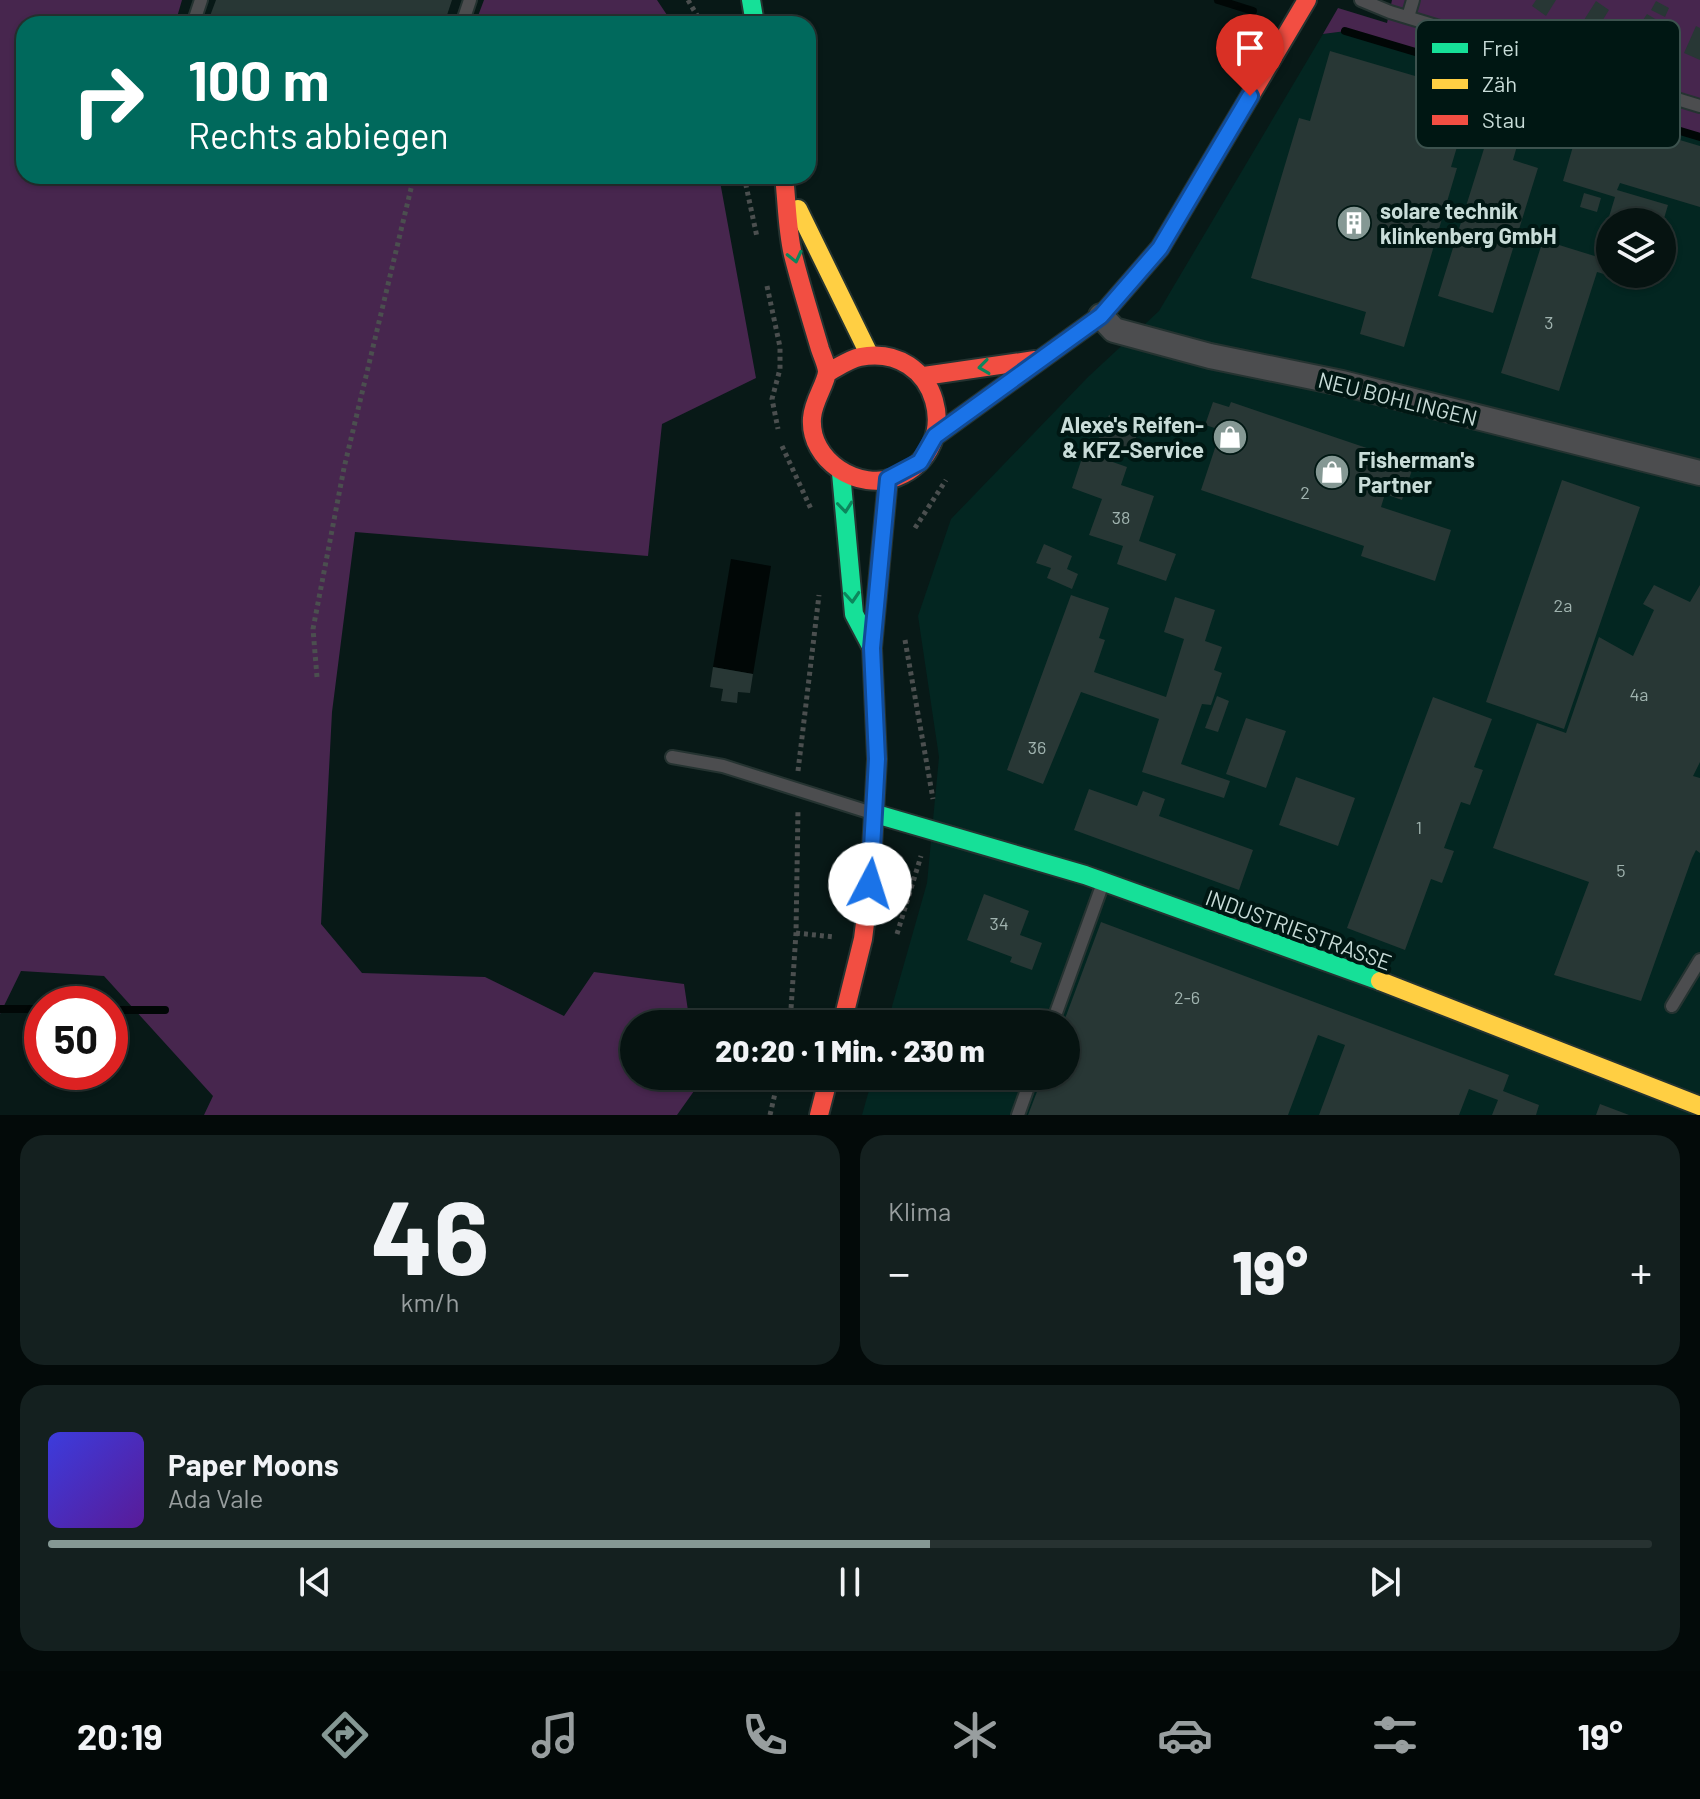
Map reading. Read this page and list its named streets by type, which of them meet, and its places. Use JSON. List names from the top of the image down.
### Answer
{
  "streets": {
    "main road": ["INDUSTRIESTRASSE"],
    "street": ["NEU BOHLINGEN"]
  },
  "places": {
    "building": ["solare technik klinkenberg GmbH"],
    "shop": ["Alexe's Reifen- & KFZ-Service", "Fisherman's Partner"]
  },
  "house_numbers": [
    "3",
    "2",
    "38",
    "2a",
    "4a",
    "36",
    "1",
    "5",
    "34",
    "2-6"
  ],
  "legend": ["Frei", "Zäh", "Stau"],
  "page": {
    "turn": ["100 m", "Rechts abbiegen"],
    "limit": "50",
    "trip": "20:20 · 1 Min. · 230 m",
    "tile": [
      ["46", "km/h"],
      "Klima"
    ],
    "heat": ["−", "19°", "+"],
    "song": ["Paper Moons", "Ada Vale"],
    "tabs": ["20:19", "19°"]
  }
}
